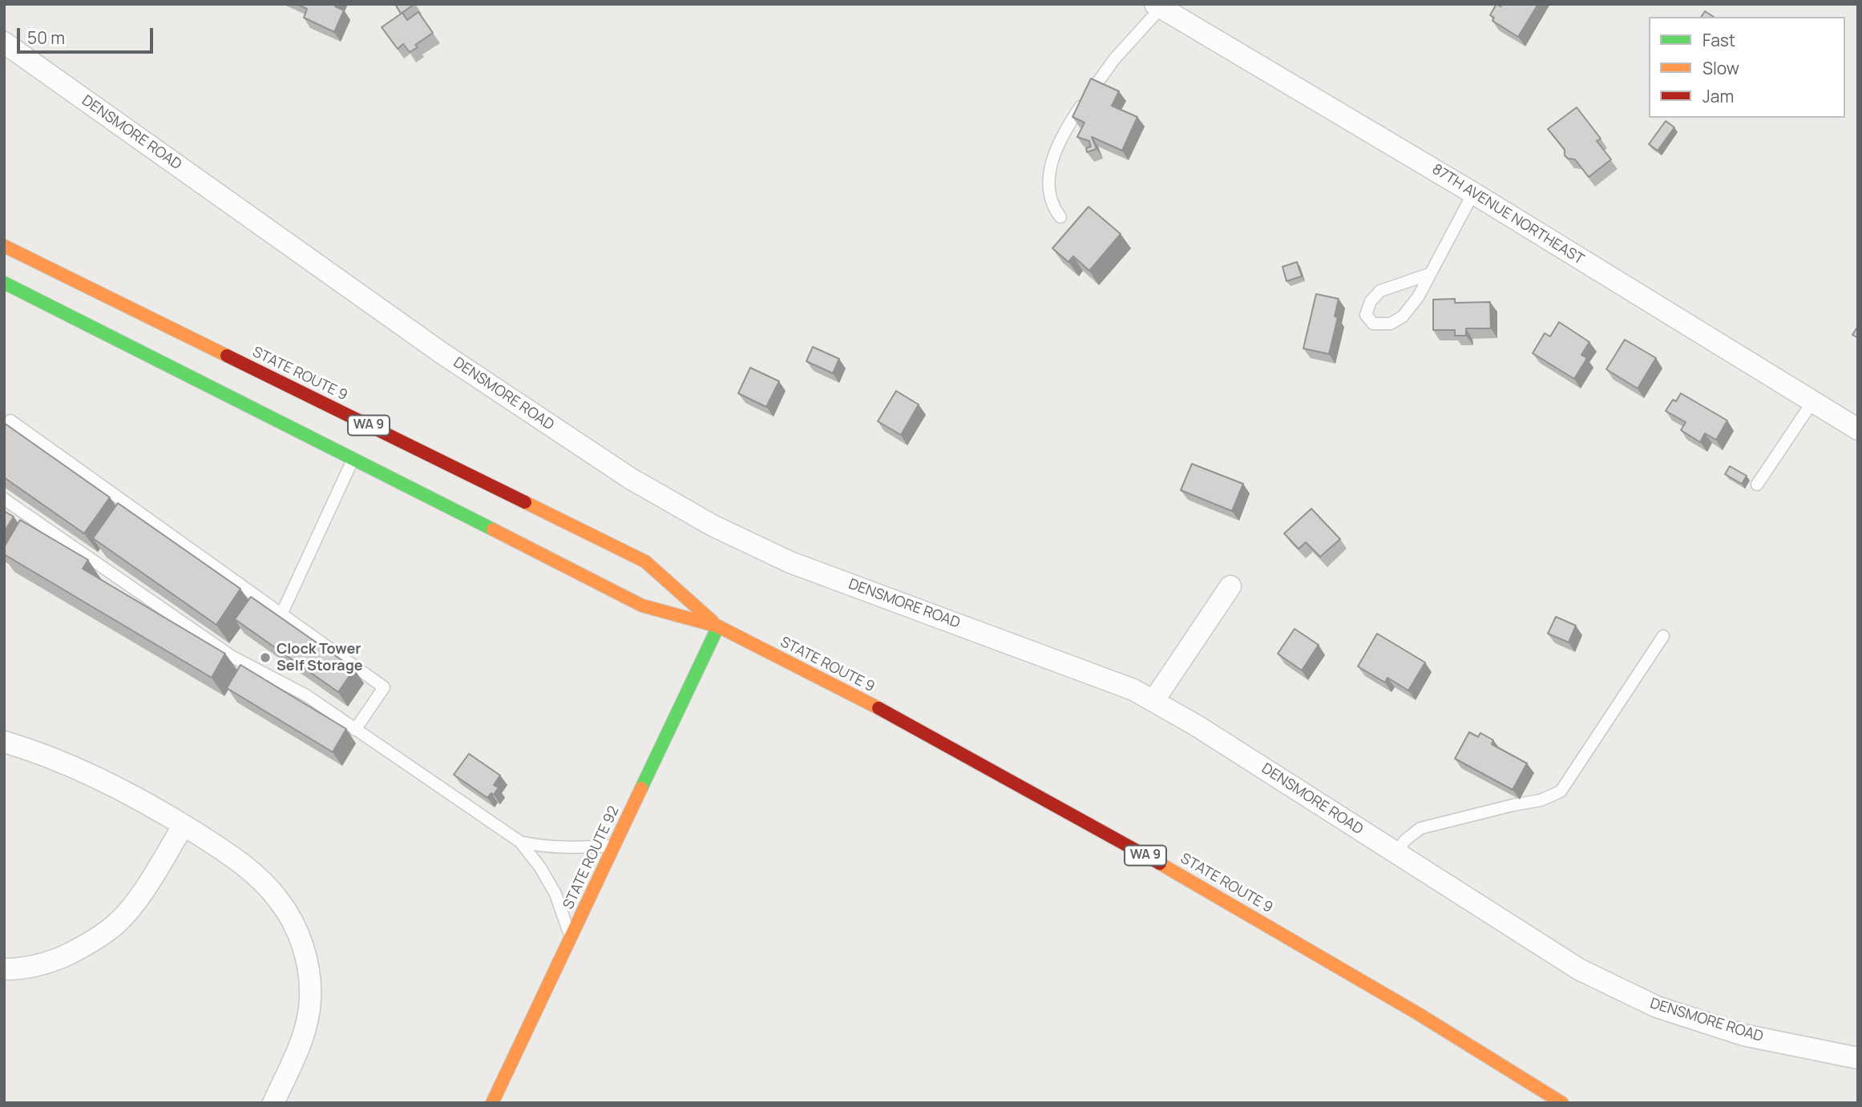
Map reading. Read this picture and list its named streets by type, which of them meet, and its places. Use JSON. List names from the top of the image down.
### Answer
{
  "streets": {
    "main road": ["STATE ROUTE 9", "WA 9", "STATE ROUTE 92"],
    "street": ["DENSMORE ROAD", "87TH AVENUE NORTHEAST"]
  },
  "crossings": [
    ["STATE ROUTE 9", "STATE ROUTE 92"]
  ],
  "places": ["Clock Tower Self Storage"],
  "legend": ["Fast", "Slow", "Jam"],
  "scale_bar": "50 m"
}
